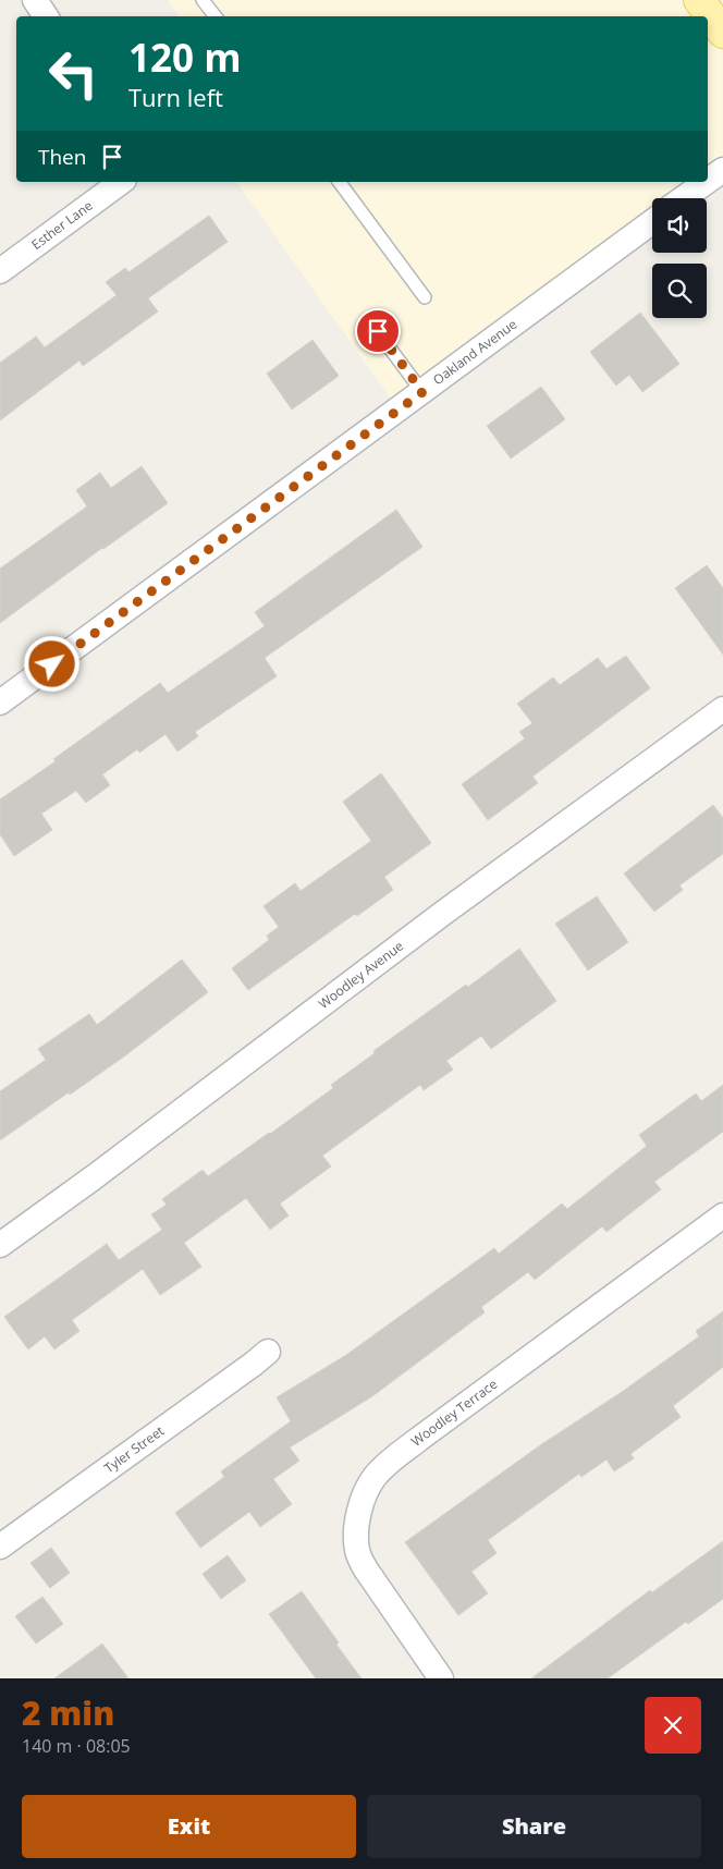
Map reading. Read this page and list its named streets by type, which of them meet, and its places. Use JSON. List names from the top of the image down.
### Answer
{
  "streets": {
    "street": [
      "Esther Lane",
      "Oakland Avenue",
      "Woodley Avenue",
      "Woodley Terrace",
      "Tyler Street"
    ]
  },
  "page": {
    "turn": ["120 m", "Turn left"],
    "then": "Then",
    "heading": ["2 min", "140 m · 08:05"],
    "buttons": ["Exit", "Share"]
  }
}
